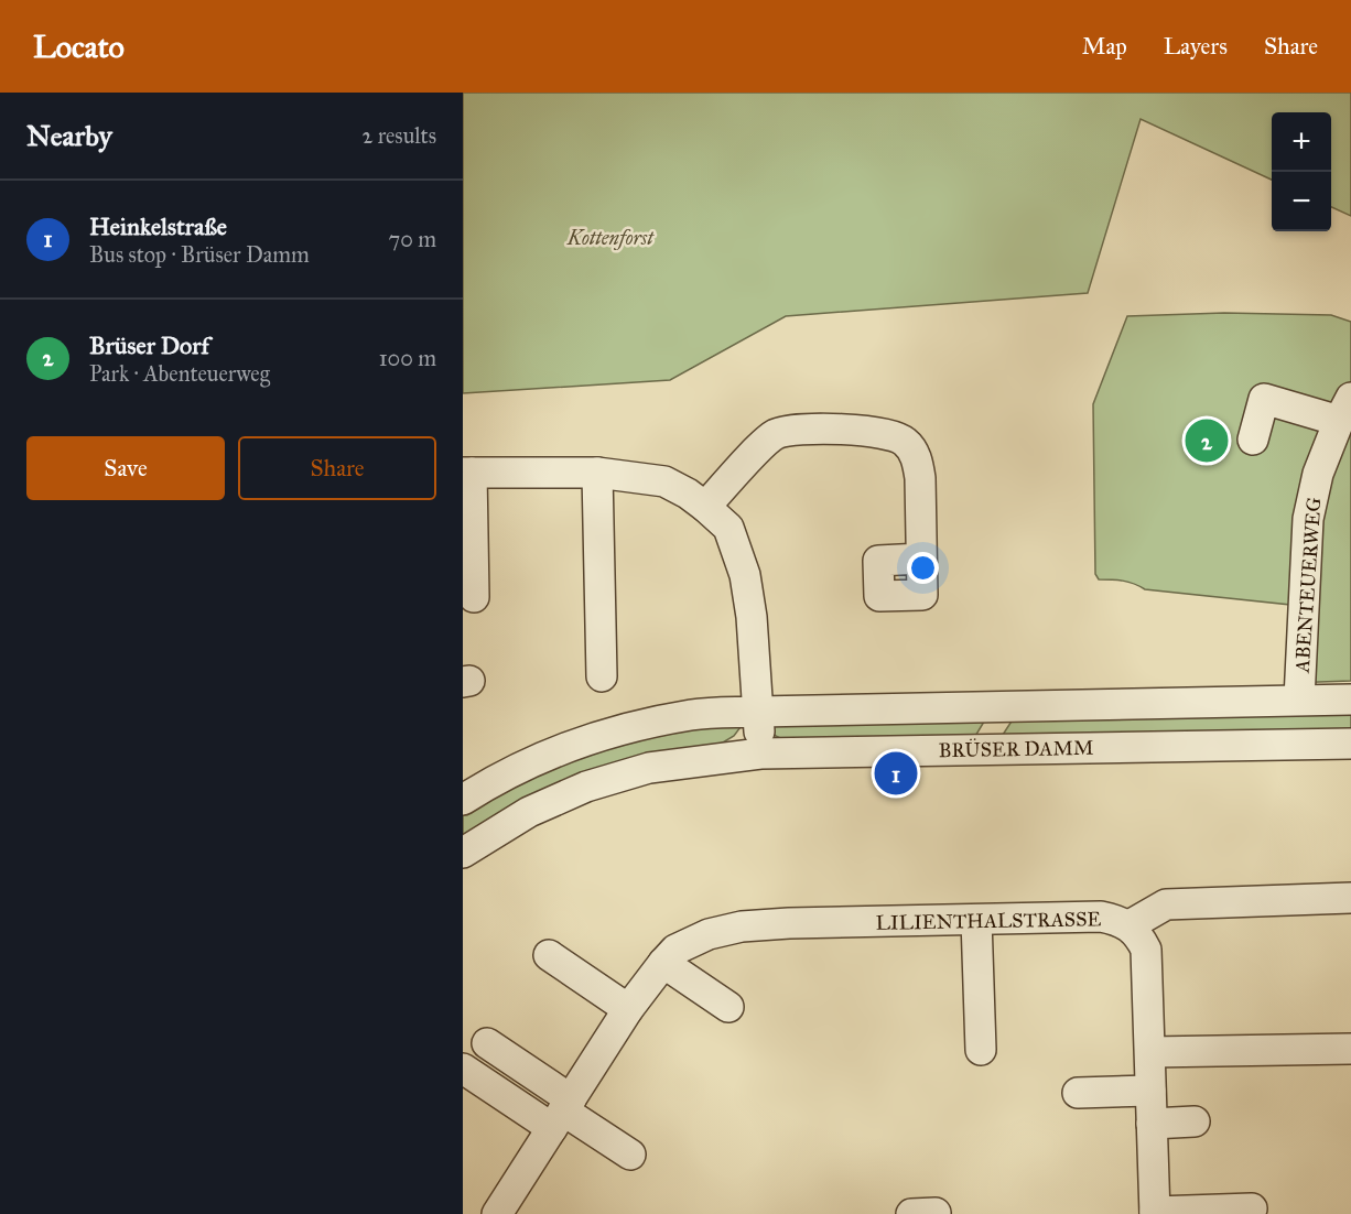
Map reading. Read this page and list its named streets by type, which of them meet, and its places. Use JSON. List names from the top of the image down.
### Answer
{
  "streets": {
    "street": ["ABENTEUERWEG", "BRÜSER DAMM", "LILIENTHALSTRASSE"]
  },
  "parks": ["Kottenforst"],
  "page": {
    "header": "Locato",
    "nav": ["Map", "Layers", "Share"],
    "heading": ["Nearby", "2 results"],
    "map_buttons": ["+", "−"],
    "list": [
      {
        "mark": "1",
        "name": "Heinkelstraße",
        "note": "Bus stop · Brüser Damm",
        "value": "70 m"
      },
      {
        "mark": "2",
        "name": "Brüser Dorf",
        "note": "Park · Abenteuerweg",
        "value": "100 m"
      }
    ],
    "buttons": ["Save", "Share"],
    "pins": ["2", "1"]
  }
}
